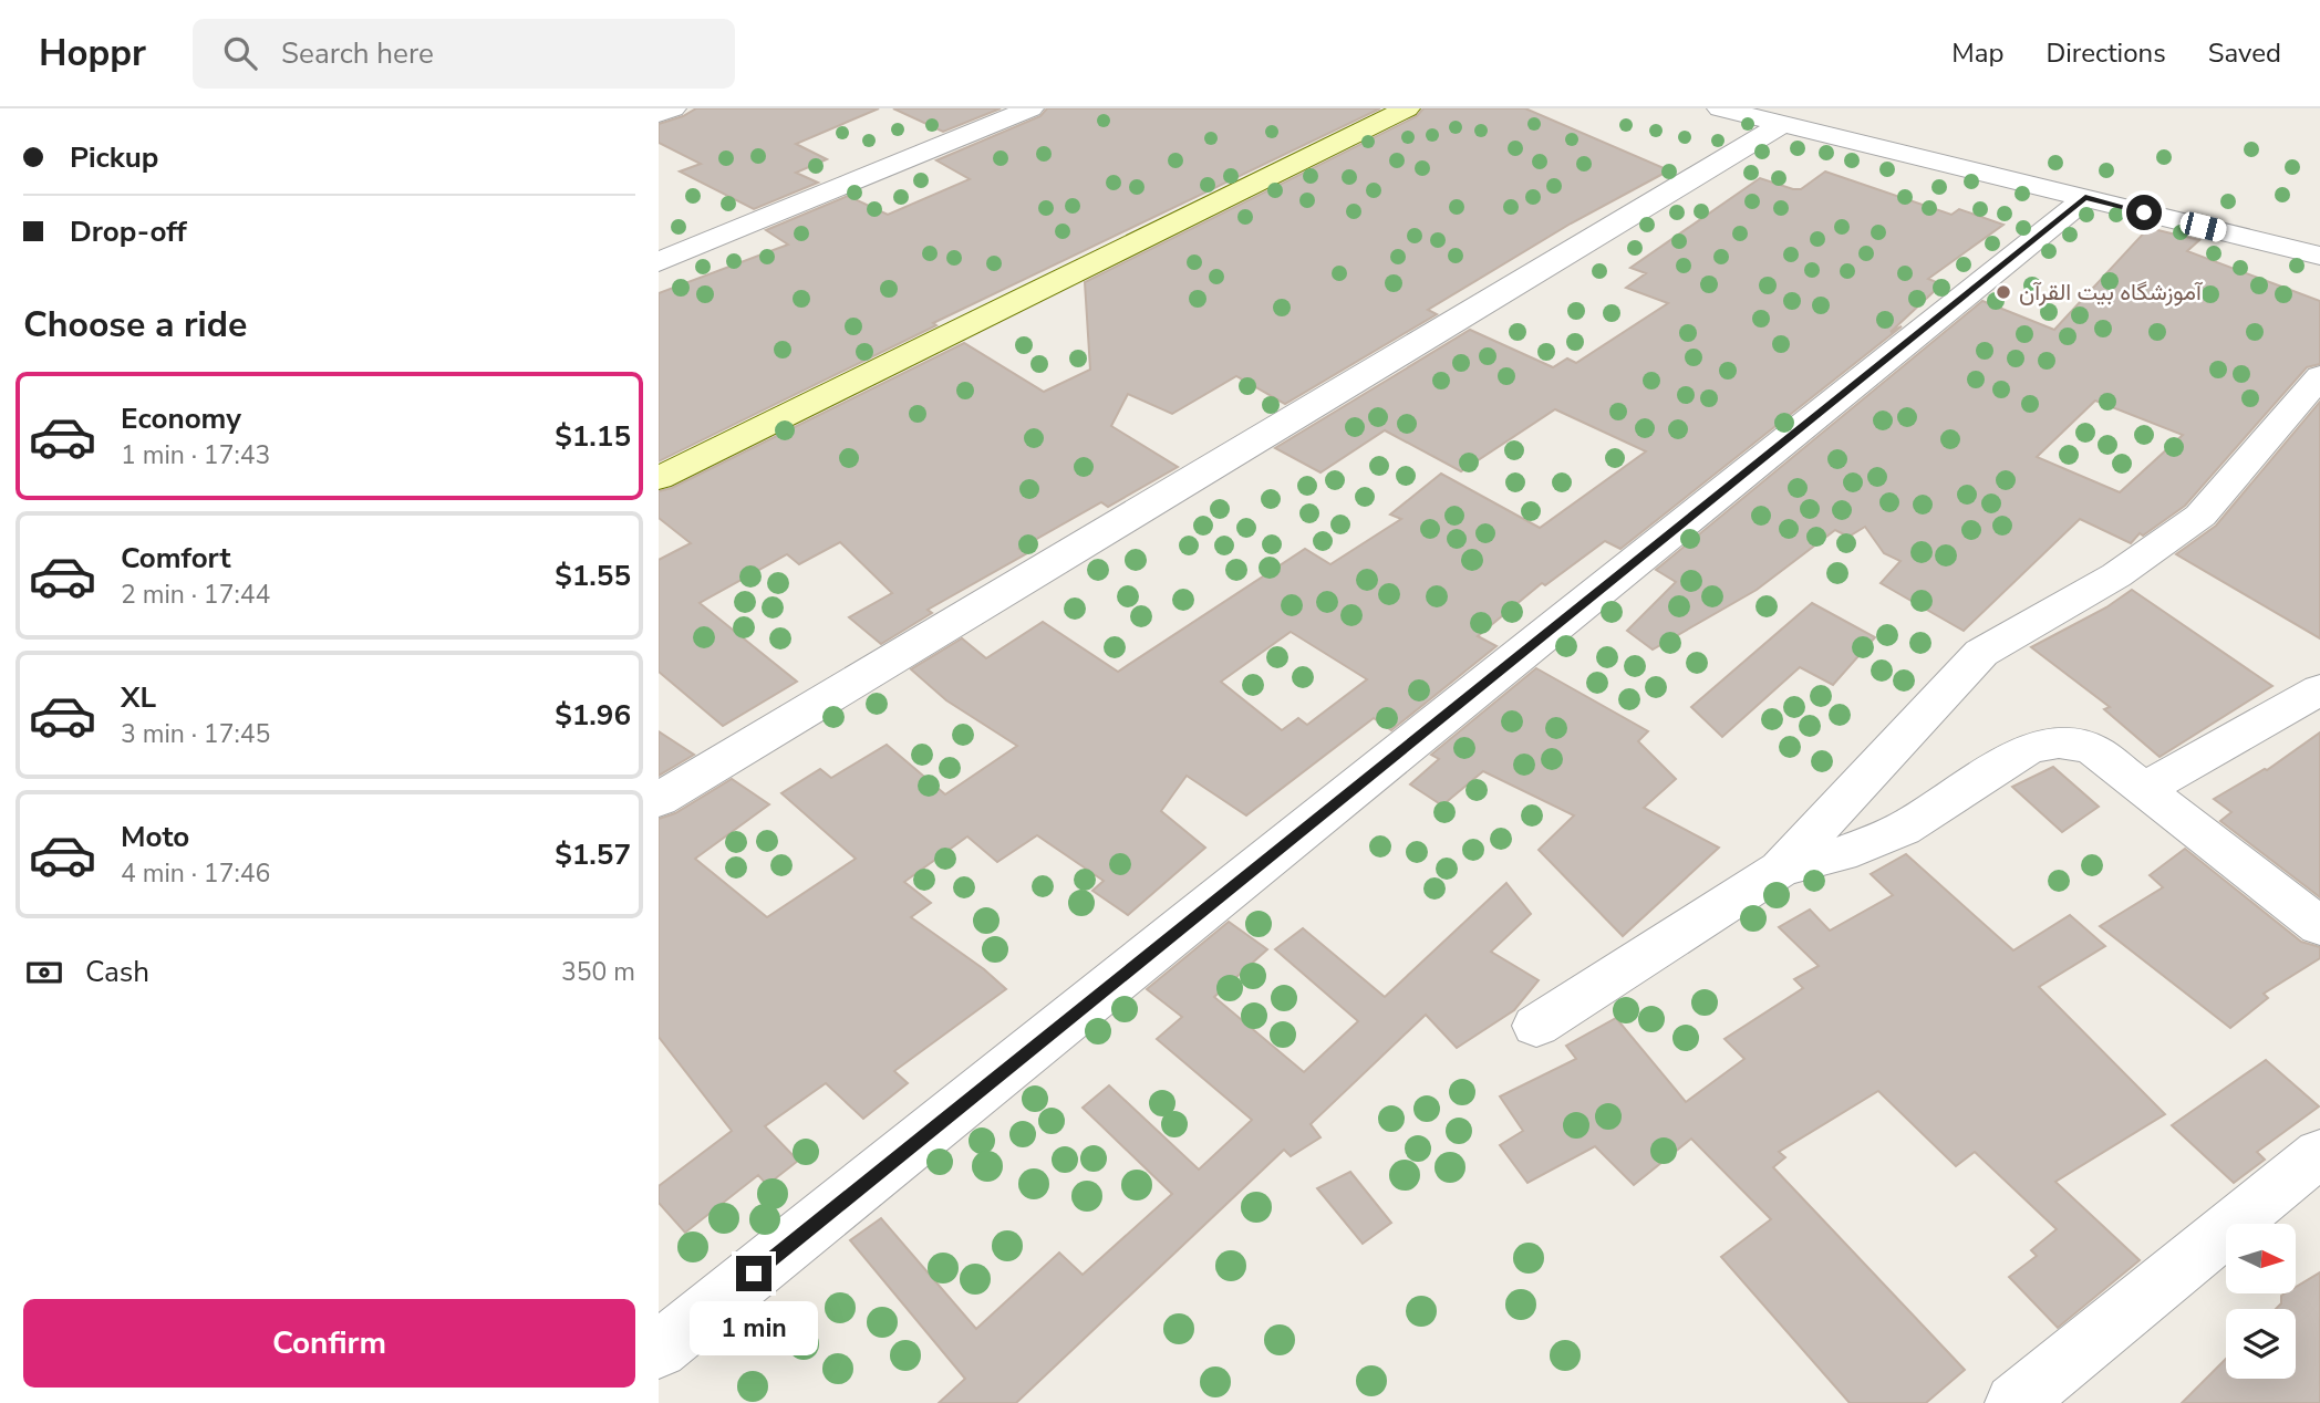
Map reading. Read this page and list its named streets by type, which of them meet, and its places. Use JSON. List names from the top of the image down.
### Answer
{
  "places": ["آموزشگاه بیت القرآن"],
  "north": "right",
  "page": {
    "header": "Hoppr",
    "search": "Search here",
    "nav": ["Map", "Directions", "Saved"],
    "banner": ["Pickup", "Drop-off"],
    "heading": "Choose a ride",
    "list": [
      {
        "name": "Economy",
        "note": "1 min · 17:43",
        "value": "$1.15"
      },
      {
        "name": "Comfort",
        "note": "2 min · 17:44",
        "value": "$1.55"
      },
      {
        "name": "XL",
        "note": "3 min · 17:45",
        "value": "$1.96"
      },
      {
        "name": "Moto",
        "note": "4 min · 17:46",
        "value": "$1.57"
      }
    ],
    "pay": ["Cash", "350 m"],
    "buttons": "Confirm",
    "bubble": "1 min"
  }
}
